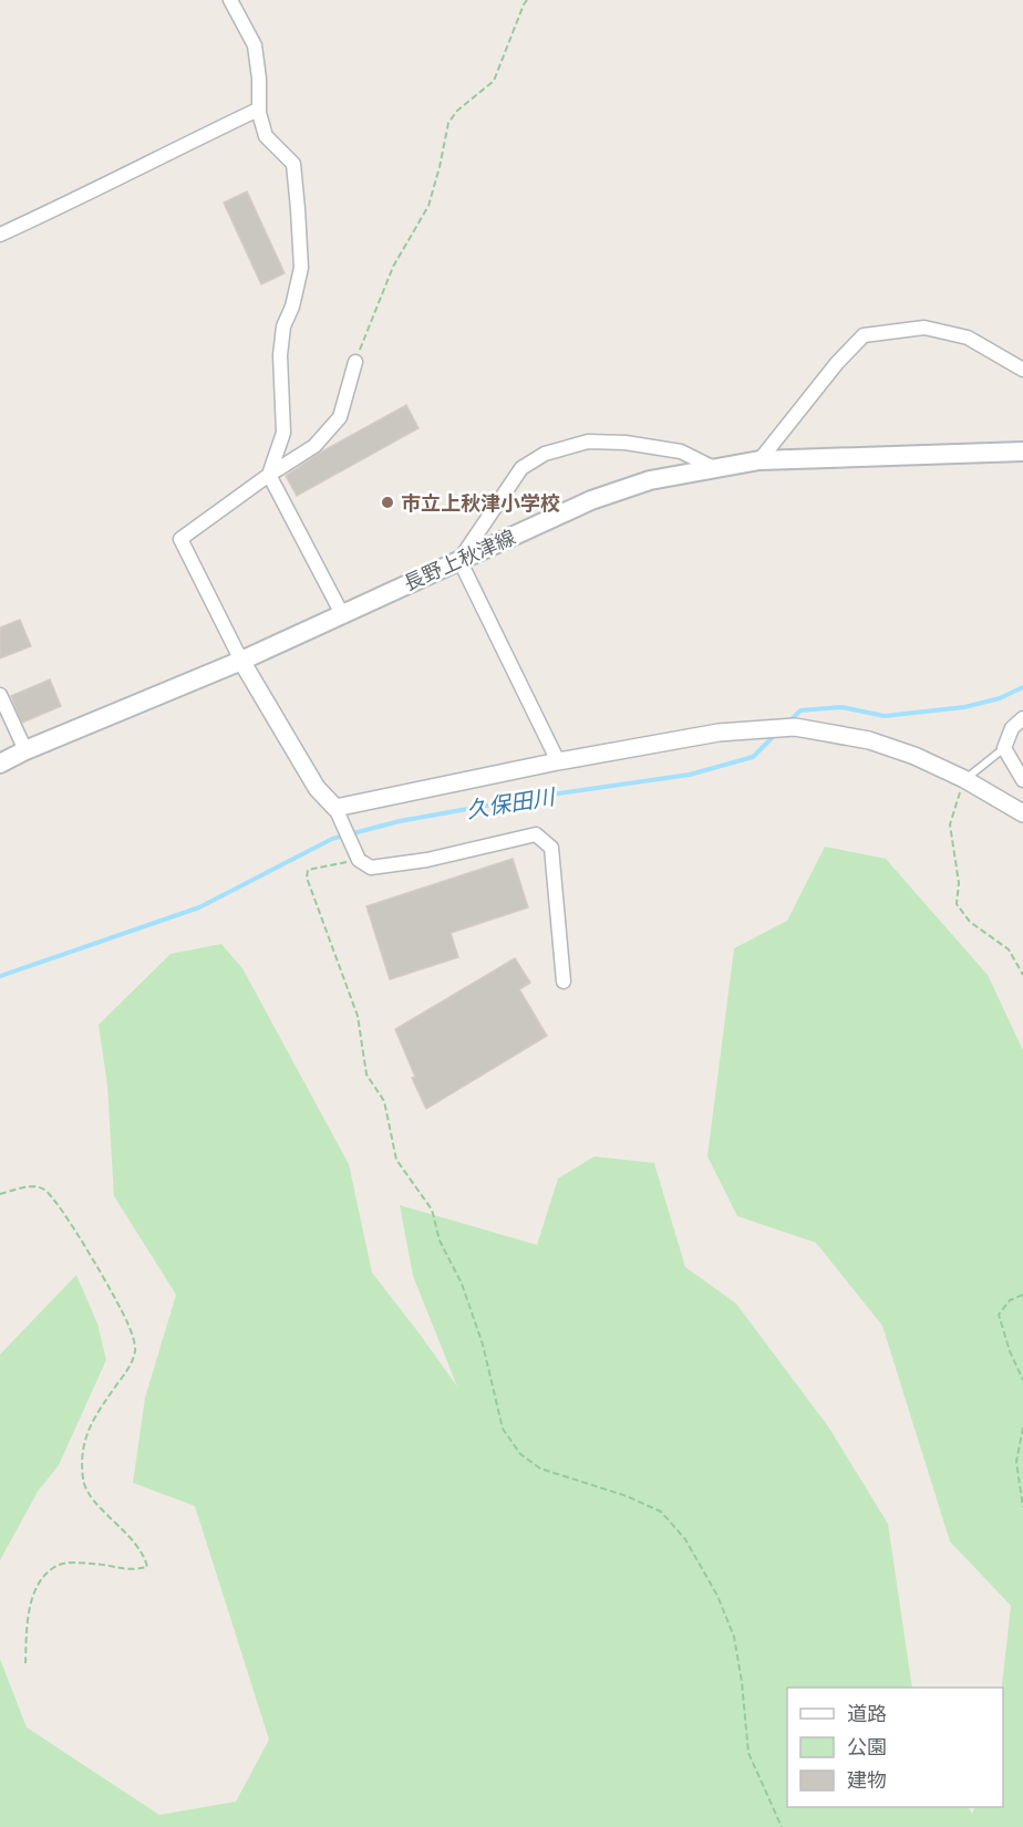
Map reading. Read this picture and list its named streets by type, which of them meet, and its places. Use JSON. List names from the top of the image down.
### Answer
{
  "streets": {
    "main road": ["長野上秋津線"]
  },
  "water": ["久保田川"],
  "places": ["市立上秋津小学校"],
  "legend": ["道路", "公園", "建物"]
}
